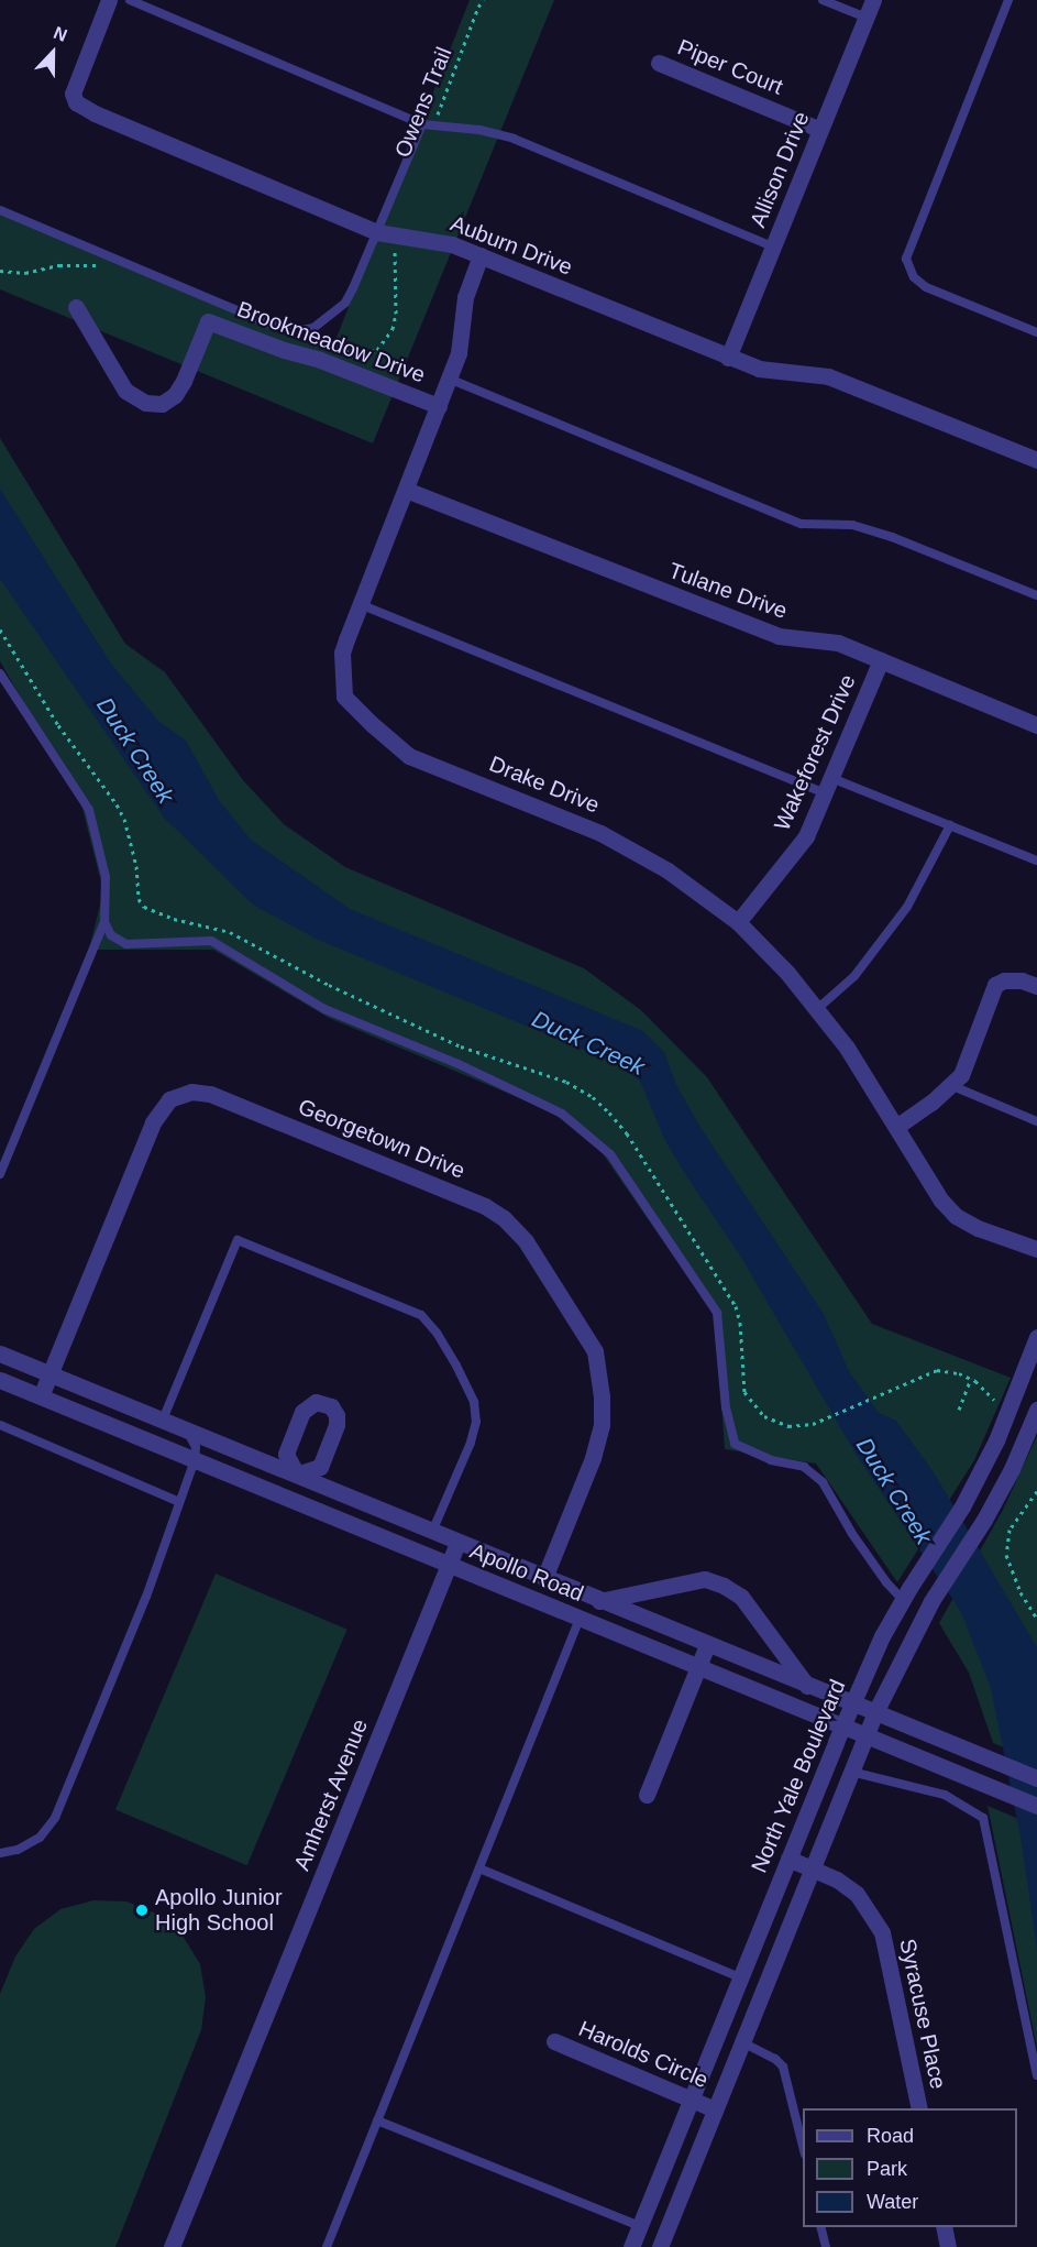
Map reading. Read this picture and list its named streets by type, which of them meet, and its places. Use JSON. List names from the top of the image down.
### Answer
{
  "streets": {
    "street": [
      "Piper Court",
      "Allison Drive",
      "Auburn Drive",
      "Brookmeadow Drive",
      "Tulane Drive",
      "Wakeforest Drive",
      "Drake Drive",
      "Georgetown Drive",
      "Apollo Road",
      "North Yale Boulevard",
      "Amherst Avenue",
      "Syracuse Place",
      "Harolds Circle"
    ],
    "path": ["Owens Trail"]
  },
  "crossings": [
    ["Piper Court", "Allison Drive"],
    ["Allison Drive", "Auburn Drive"],
    ["Auburn Drive", "Drake Drive"],
    ["Brookmeadow Drive", "Drake Drive"],
    ["Tulane Drive", "Wakeforest Drive"],
    ["Tulane Drive", "Drake Drive"],
    ["Wakeforest Drive", "Drake Drive"],
    ["Georgetown Drive", "Apollo Road"],
    ["Apollo Road", "North Yale Boulevard"],
    ["Apollo Road", "Amherst Avenue"],
    ["North Yale Boulevard", "Syracuse Place"],
    ["North Yale Boulevard", "Harolds Circle"]
  ],
  "water": ["Duck Creek"],
  "places": ["Apollo Junior High School"],
  "legend": ["Road", "Park", "Water"],
  "north": "top"
}
